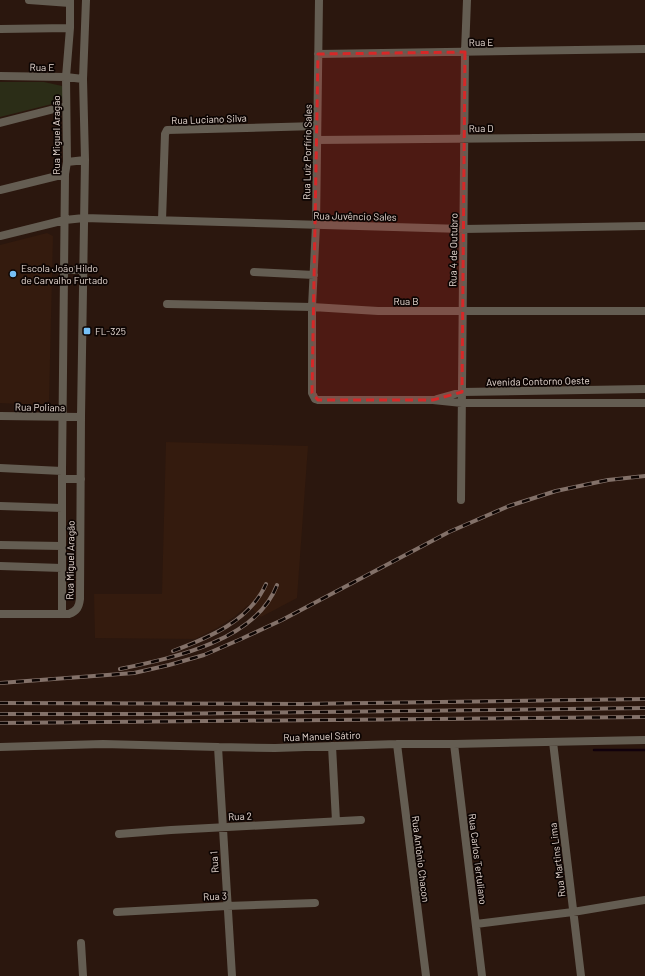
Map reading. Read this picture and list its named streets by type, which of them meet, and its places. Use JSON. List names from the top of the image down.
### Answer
{
  "streets": {
    "street": [
      "Rua E",
      "Rua Luciano Silva",
      "Rua D",
      "Rua Miguel Aragão",
      "Rua Luíz Porfírio Sales",
      "Rua Juvêncio Sales",
      "Rua 4 de Outubro",
      "Rua B",
      "Avenida Contorno Oeste",
      "Rua Poliana",
      "Rua Manuel Sátiro",
      "Rua 2",
      "Rua Antônio Chacon",
      "Rua Carlos Tertuliano",
      "Rua Martins Lima",
      "Rua 1",
      "Rua 3"
    ]
  },
  "crossings": [
    ["Rua E", "Rua Miguel Aragão"],
    ["Rua E", "Rua Luíz Porfírio Sales"],
    ["Rua E", "Rua 4 de Outubro"],
    ["Rua Luciano Silva", "Rua Luíz Porfírio Sales"],
    ["Rua Luciano Silva", "Rua Juvêncio Sales"],
    ["Rua D", "Rua Luíz Porfírio Sales"],
    ["Rua D", "Rua 4 de Outubro"],
    ["Rua Miguel Aragão", "Rua Juvêncio Sales"],
    ["Rua Miguel Aragão", "Rua Poliana"],
    ["Rua Luíz Porfírio Sales", "Rua Juvêncio Sales"],
    ["Rua Luíz Porfírio Sales", "Rua B"],
    ["Rua Luíz Porfírio Sales", "Avenida Contorno Oeste"],
    ["Rua Juvêncio Sales", "Rua 4 de Outubro"],
    ["Rua 4 de Outubro", "Rua B"],
    ["Rua 4 de Outubro", "Avenida Contorno Oeste"],
    ["Rua Manuel Sátiro", "Rua Antônio Chacon"],
    ["Rua Manuel Sátiro", "Rua Carlos Tertuliano"],
    ["Rua Manuel Sátiro", "Rua Martins Lima"],
    ["Rua Manuel Sátiro", "Rua 1"],
    ["Rua 2", "Rua 1"],
    ["Rua 1", "Rua 3"]
  ],
  "places": {
    "other": ["Escola João Hildo de Carvalho Furtado"],
    "transit": ["FL-325"]
  }
}
